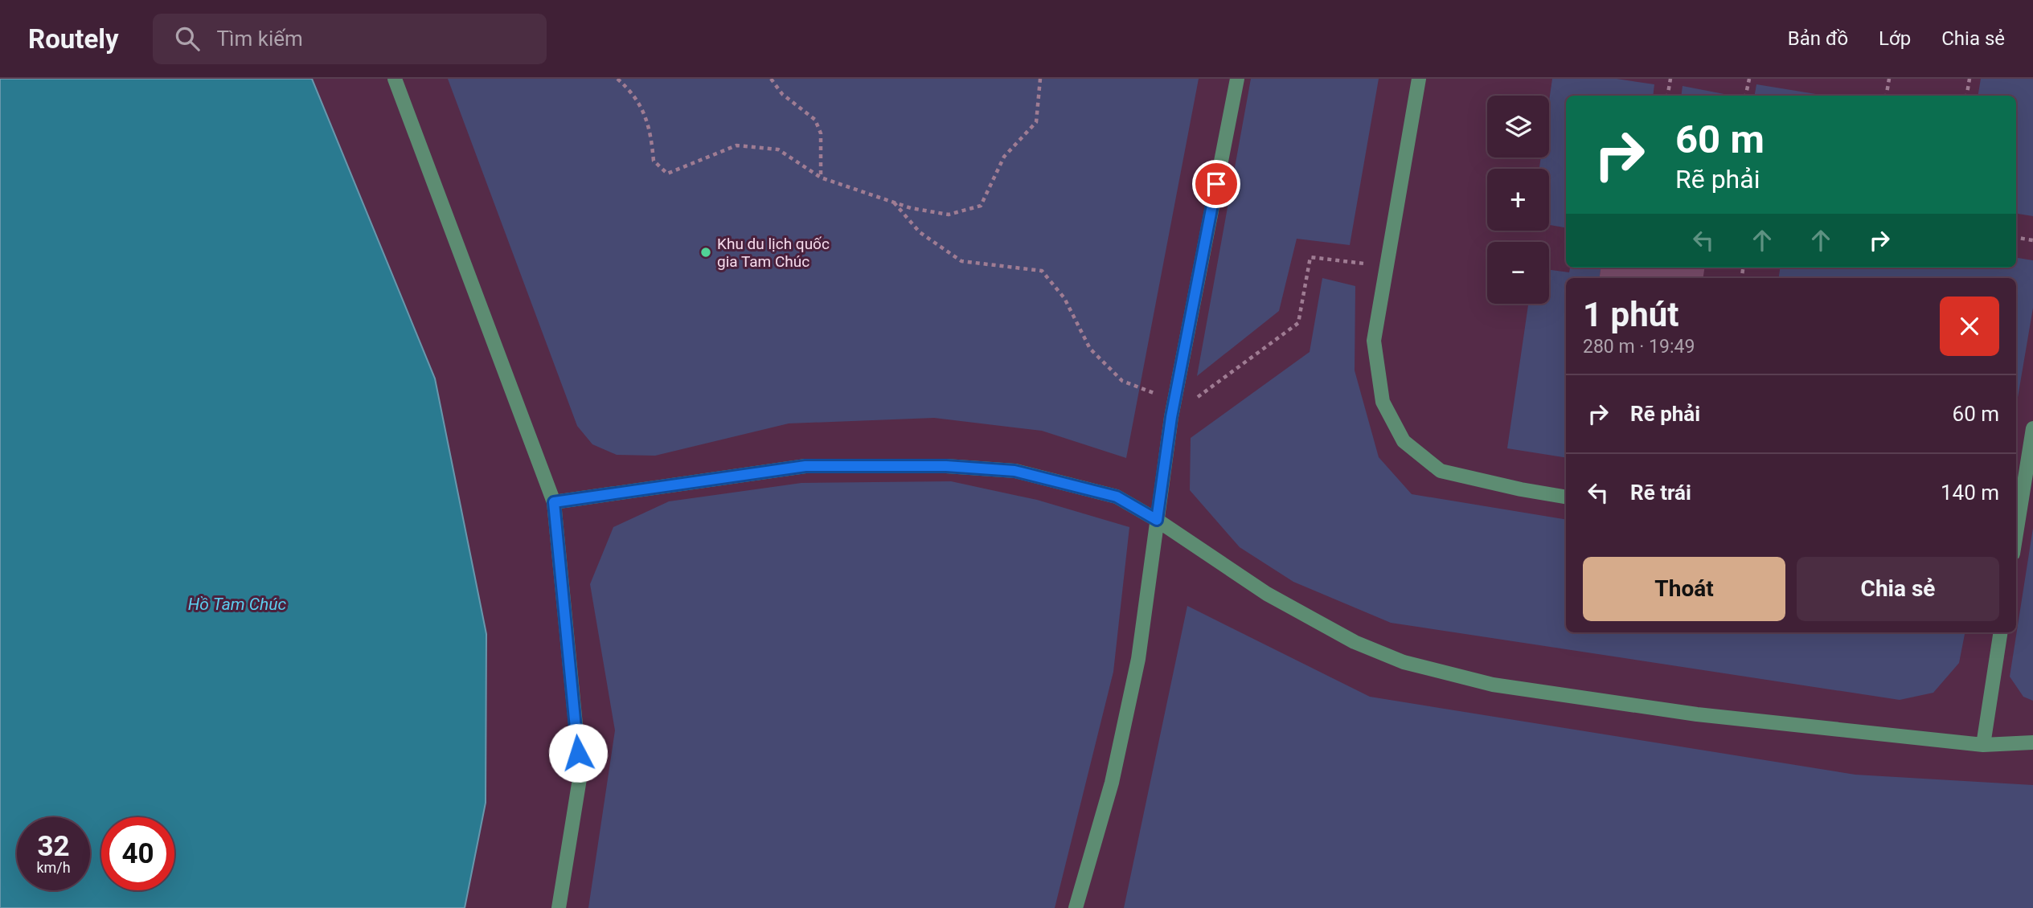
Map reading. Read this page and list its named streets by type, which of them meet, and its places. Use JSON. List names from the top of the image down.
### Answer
{
  "water": ["Hồ Tam Chúc"],
  "places": ["Khu du lịch quốc gia Tam Chúc"],
  "page": {
    "header": "Routely",
    "search": "Tìm kiếm",
    "nav": ["Bản đồ", "Lớp", "Chia sẻ"],
    "map_buttons": ["+", "−"],
    "turn": ["60 m", "Rẽ phải"],
    "heading": ["1 phút", "280 m · 19:49"],
    "list": [
      {
        "name": "Rẽ phải",
        "value": "60 m"
      },
      {
        "name": "Rẽ trái",
        "value": "140 m"
      }
    ],
    "buttons": ["Thoát", "Chia sẻ"],
    "speed": "32 km/h",
    "limit": "40"
  }
}
